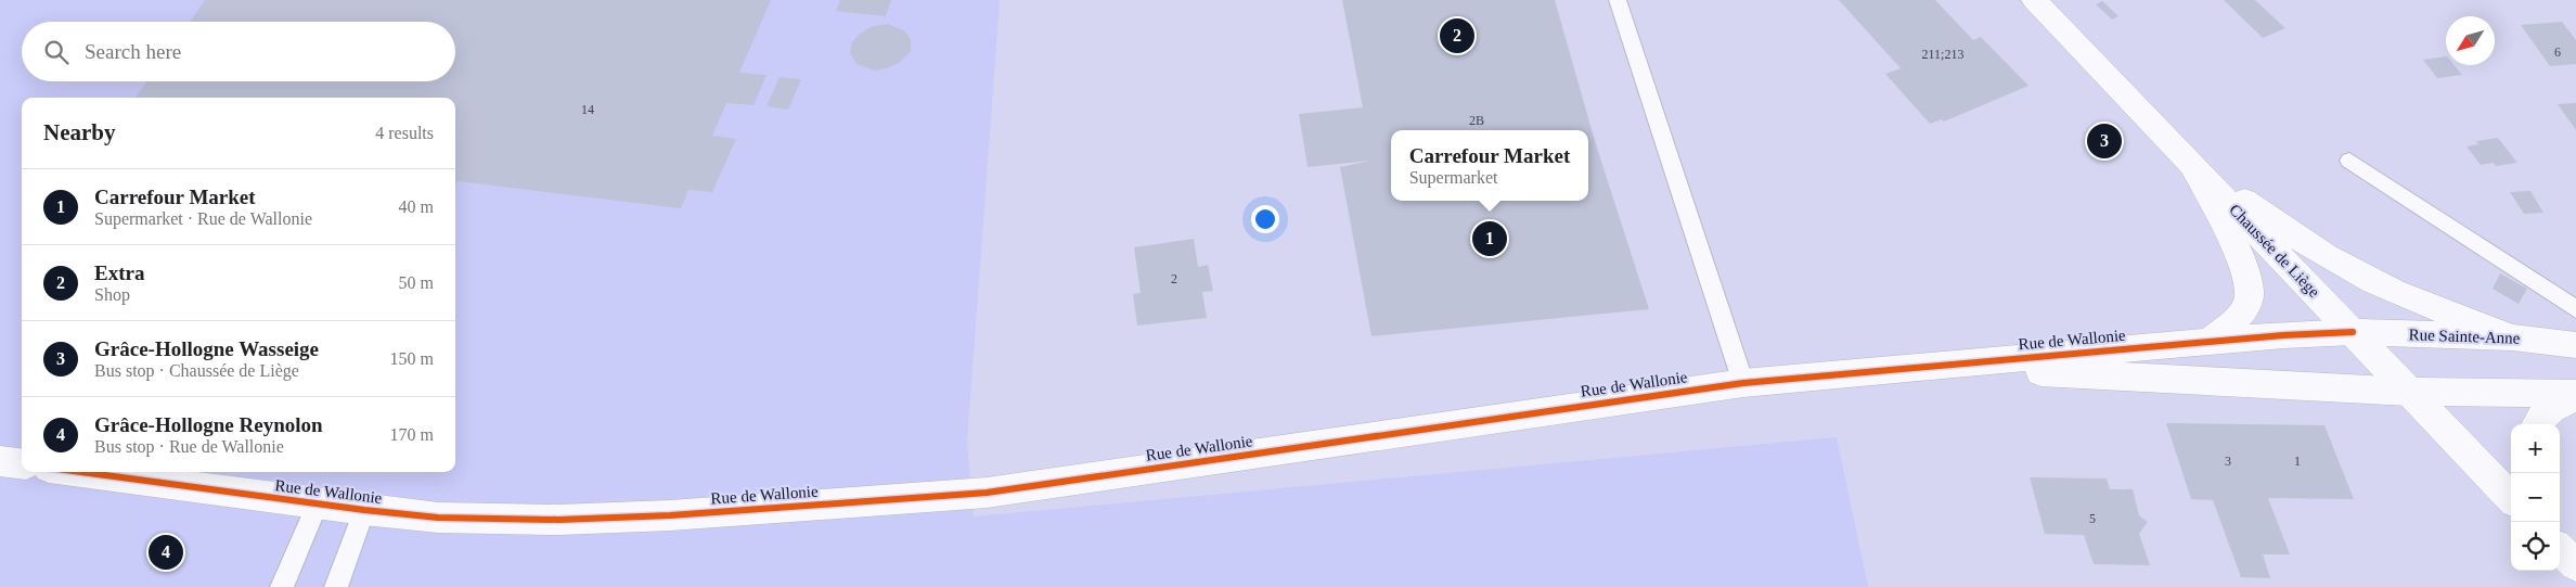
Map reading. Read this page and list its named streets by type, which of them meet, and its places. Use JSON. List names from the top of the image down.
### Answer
{
  "streets": {
    "street": ["Chaussée de Liège", "Rue Sainte-Anne", "Rue de Wallonie"]
  },
  "crossings": [
    ["Chaussée de Liège", "Rue Sainte-Anne"],
    ["Chaussée de Liège", "Rue de Wallonie"],
    ["Rue Sainte-Anne", "Rue de Wallonie"]
  ],
  "house_numbers": [
    "6",
    "211;213",
    "14",
    "2B",
    "2",
    "3",
    "1",
    "5"
  ],
  "north": "bottom left",
  "page": {
    "pins": [
      "2",
      "3",
      "1",
      "4"
    ],
    "search": "Search here",
    "heading": ["Nearby", "4 results"],
    "popup": ["Carrefour Market", "Supermarket"],
    "list": [
      {
        "mark": "1",
        "name": "Carrefour Market",
        "note": "Supermarket · Rue de Wallonie",
        "value": "40 m"
      },
      {
        "mark": "2",
        "name": "Extra",
        "note": "Shop",
        "value": "50 m"
      },
      {
        "mark": "3",
        "name": "Grâce-Hollogne Wasseige",
        "note": "Bus stop · Chaussée de Liège",
        "value": "150 m"
      },
      {
        "mark": "4",
        "name": "Grâce-Hollogne Reynolon",
        "note": "Bus stop · Rue de Wallonie",
        "value": "170 m"
      }
    ],
    "map_buttons": ["+", "−"]
  }
}
